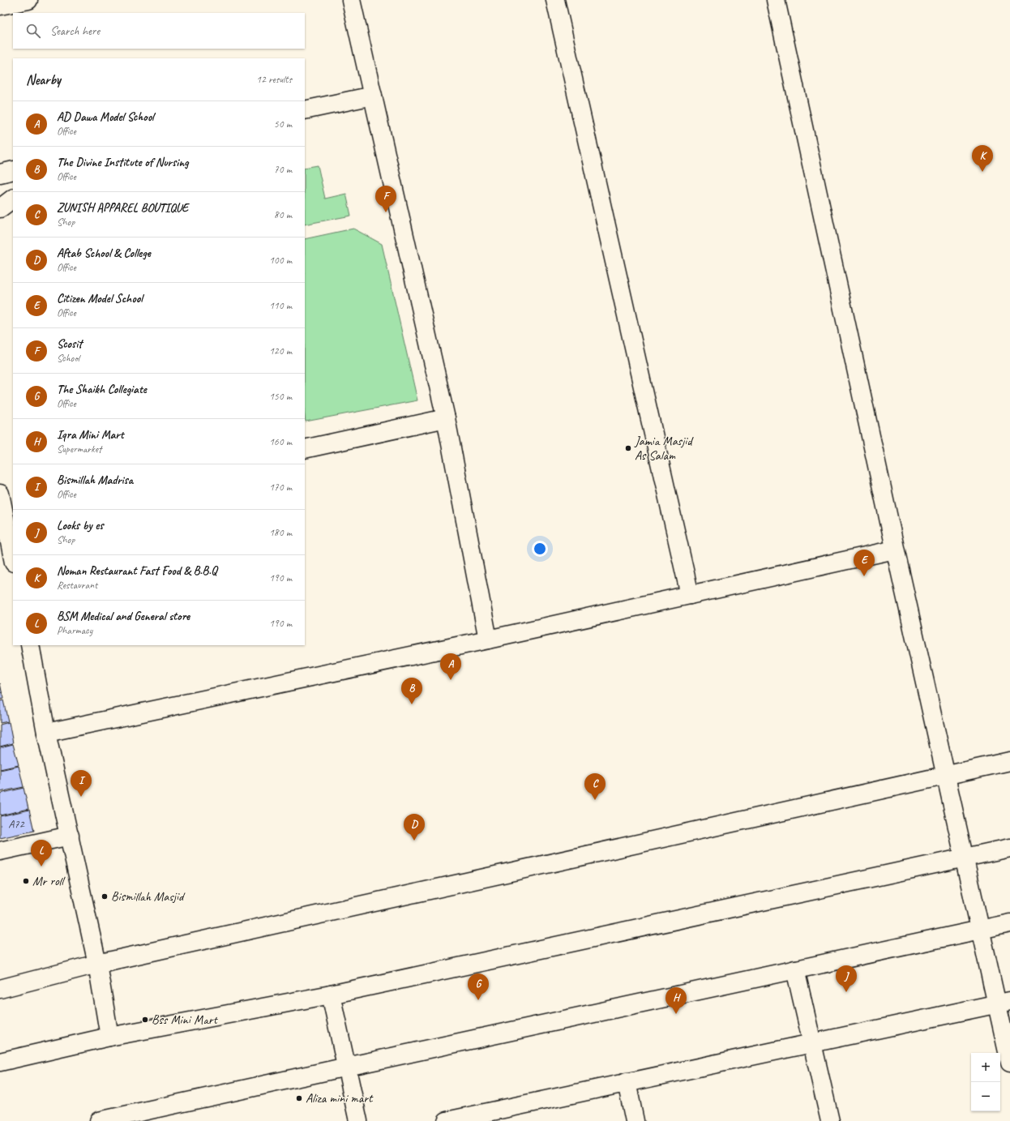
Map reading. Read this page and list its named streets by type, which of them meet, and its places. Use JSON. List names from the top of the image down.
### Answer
{
  "places": [
    "Jamia Masjid As Salam",
    "Mr roll",
    "Bismillah Masjid",
    "Bss Mini Mart",
    "Aliza mini mart"
  ],
  "house_numbers": ["A72"],
  "page": {
    "search": "Search here",
    "heading": ["Nearby", "12 results"],
    "list": [
      {
        "mark": "A",
        "name": "AD Dawa Model School",
        "note": "Office",
        "value": "50 m"
      },
      {
        "mark": "B",
        "name": "The Divine Institute of Nursing",
        "note": "Office",
        "value": "70 m"
      },
      {
        "mark": "C",
        "name": "ZUNISH APPAREL BOUTIQUE",
        "note": "Shop",
        "value": "80 m"
      },
      {
        "mark": "D",
        "name": "Aftab School & College",
        "note": "Office",
        "value": "100 m"
      },
      {
        "mark": "E",
        "name": "Citizen Model School",
        "note": "Office",
        "value": "110 m"
      },
      {
        "mark": "F",
        "name": "Scosit",
        "note": "School",
        "value": "120 m"
      },
      {
        "mark": "G",
        "name": "The Shaikh Collegiate",
        "note": "Office",
        "value": "150 m"
      },
      {
        "mark": "H",
        "name": "Iqra Mini Mart",
        "note": "Supermarket",
        "value": "160 m"
      },
      {
        "mark": "I",
        "name": "Bismillah Madrisa",
        "note": "Office",
        "value": "170 m"
      },
      {
        "mark": "J",
        "name": "Looks by es",
        "note": "Shop",
        "value": "180 m"
      },
      {
        "mark": "K",
        "name": "Noman Restaurant Fast Food & B.B.Q",
        "note": "Restaurant",
        "value": "190 m"
      },
      {
        "mark": "L",
        "name": "BSM Medical and General store",
        "note": "Pharmacy",
        "value": "190 m"
      }
    ],
    "pins": [
      "K",
      "F",
      "E",
      "A",
      "B",
      "I",
      "C",
      "D",
      "L",
      "J",
      "G",
      "H"
    ],
    "map_buttons": ["+", "−"]
  }
}
